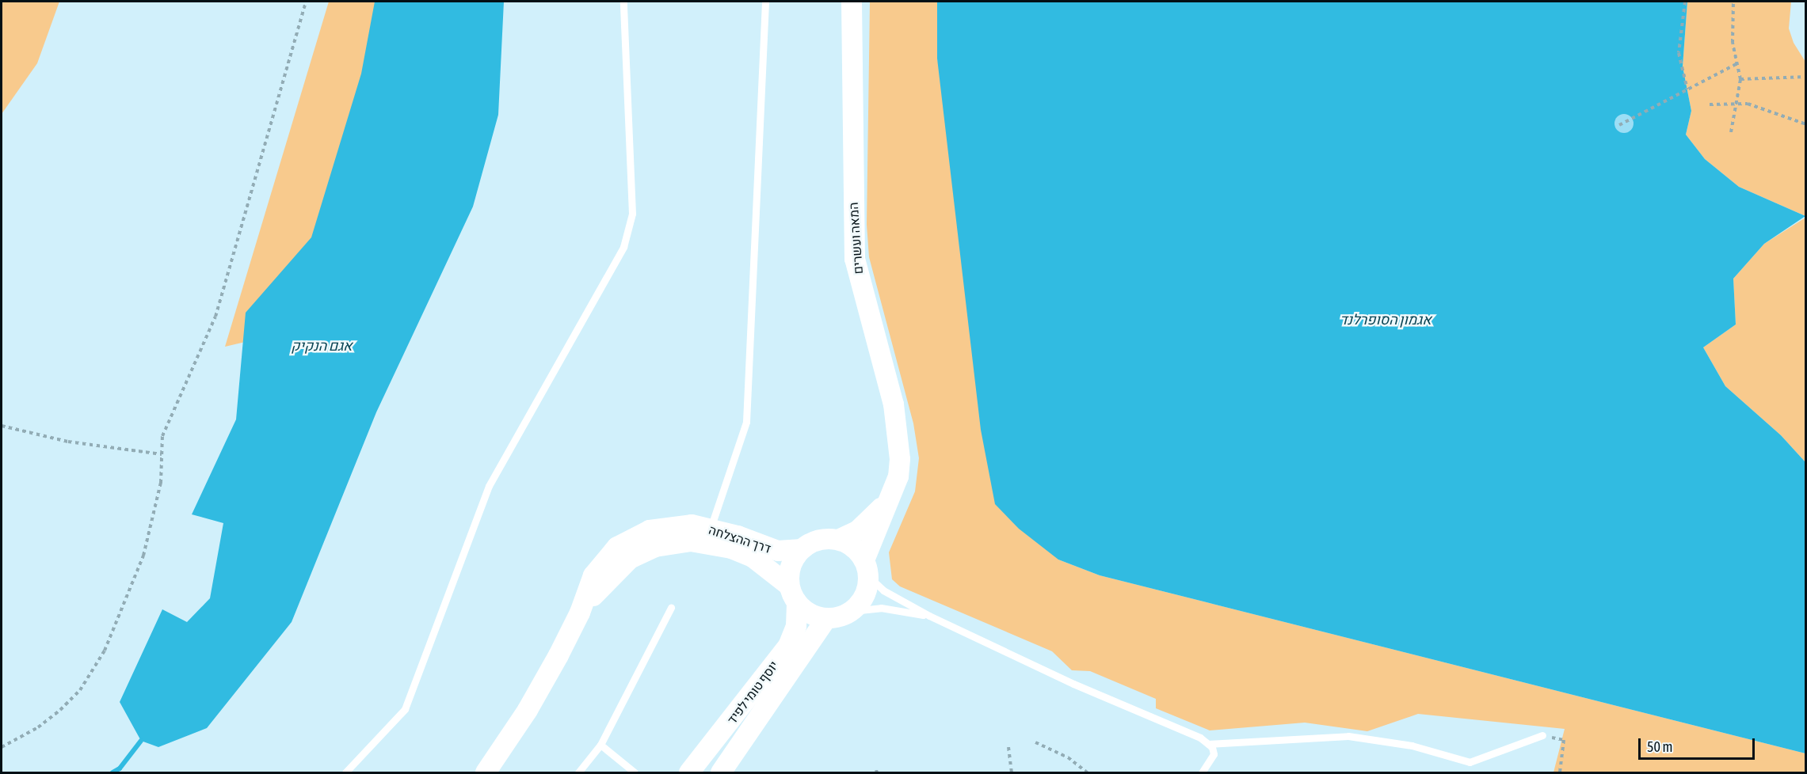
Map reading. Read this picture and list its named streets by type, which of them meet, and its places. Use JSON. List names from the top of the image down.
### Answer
{
  "streets": {
    "street": ["המאה ועשרים", "דרך ההצלחה", "יוסף טומי לפיד"]
  },
  "crossings": [
    ["המאה ועשרים", "דרך ההצלחה"],
    ["המאה ועשרים", "יוסף טומי לפיד"],
    ["דרך ההצלחה", "יוסף טומי לפיד"]
  ],
  "water": ["אגמון הסופרלנד", "אגם הנקיק"],
  "scale_bar": "50 m"
}
